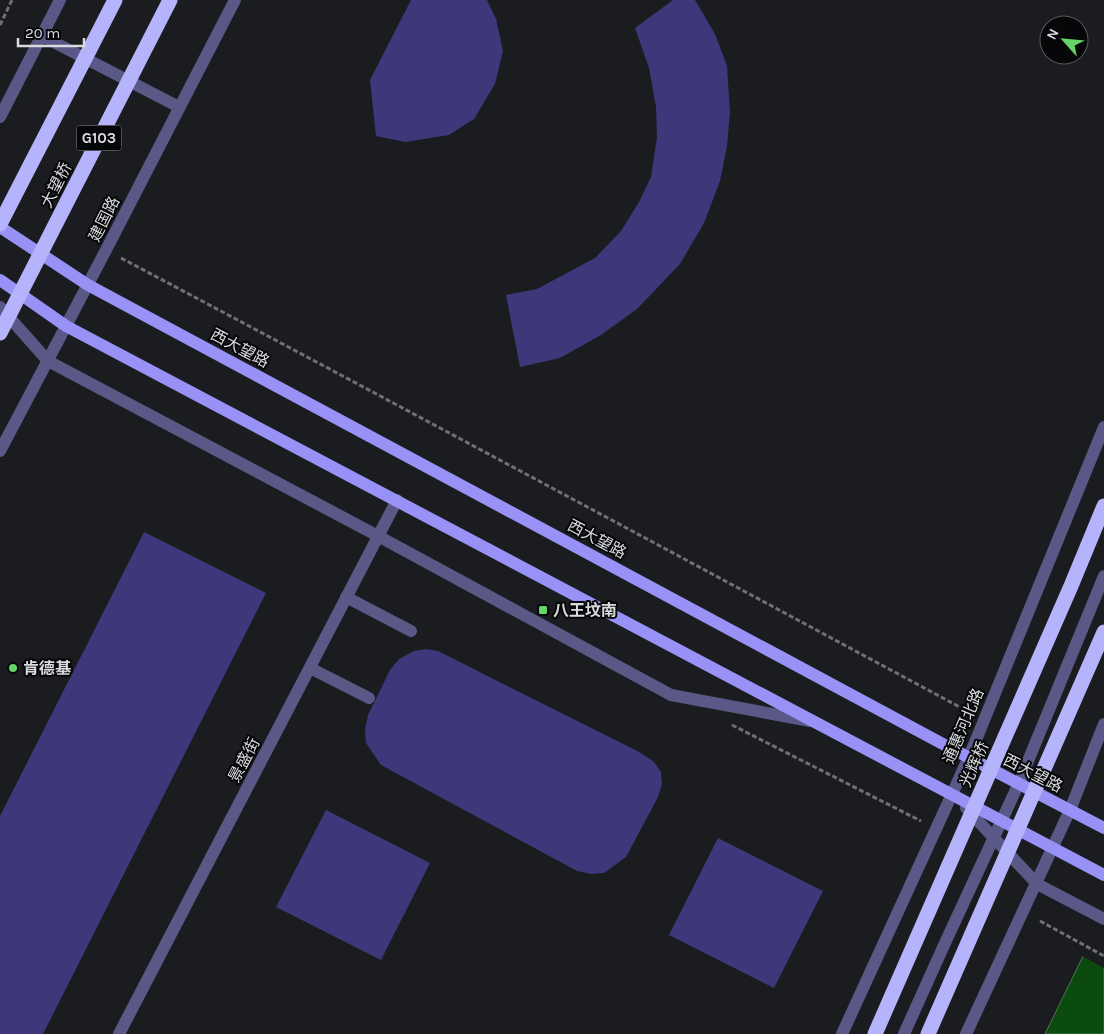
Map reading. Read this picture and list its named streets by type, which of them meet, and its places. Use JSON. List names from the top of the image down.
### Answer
{
  "streets": {
    "highway": ["G103", "大望桥", "光辉桥"],
    "main road": ["西大望路"],
    "street": ["建国路", "通惠河北路", "景盛街"]
  },
  "crossings": [
    ["大望桥", "西大望路"],
    ["建国路", "西大望路"],
    ["西大望路", "通惠河北路"]
  ],
  "places": {
    "transit": ["八王坟南"],
    "other": ["肯德基"]
  },
  "scale_bar": "20 m",
  "north": "top left"
}
